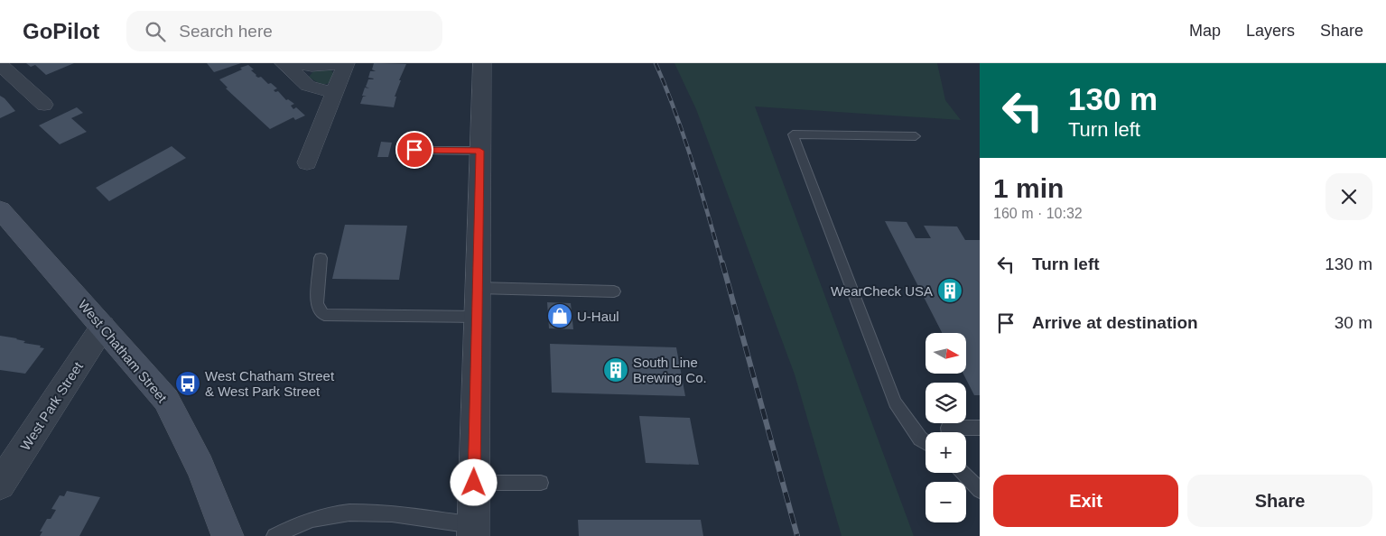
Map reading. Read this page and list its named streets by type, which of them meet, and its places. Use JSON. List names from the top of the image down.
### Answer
{
  "streets": {
    "main road": ["West Chatham Street"],
    "street": ["West Park Street"]
  },
  "crossings": [
    ["West Chatham Street", "West Park Street"]
  ],
  "places": {
    "building": ["WearCheck USA", "South Line Brewing Co."],
    "shop": ["U-Haul"],
    "bus stop": ["West Chatham Street & West Park Street"]
  },
  "north": "right",
  "page": {
    "header": "GoPilot",
    "search": "Search here",
    "nav": ["Map", "Layers", "Share"],
    "turn": ["130 m", "Turn left"],
    "heading": ["1 min", "160 m · 10:32"],
    "list": [
      {
        "name": "Turn left",
        "value": "130 m"
      },
      {
        "name": "Arrive at destination",
        "value": "30 m"
      }
    ],
    "map_buttons": ["+", "−"],
    "buttons": ["Exit", "Share"]
  }
}
